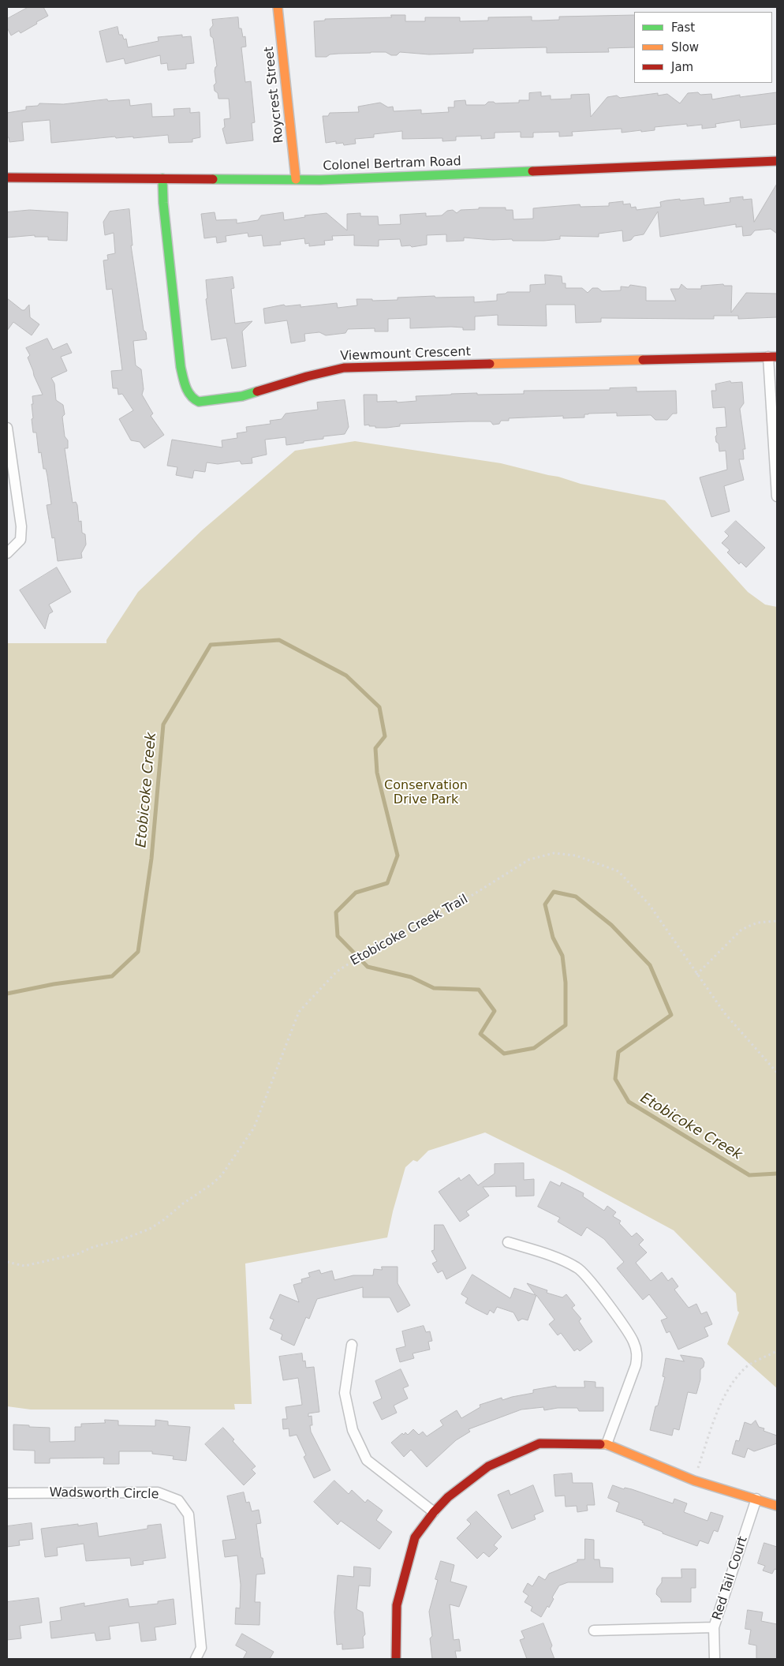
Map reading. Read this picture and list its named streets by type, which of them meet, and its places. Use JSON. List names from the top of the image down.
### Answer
{
  "streets": {
    "street": [
      "Roycrest Street",
      "Colonel Bertram Road",
      "Viewmount Crescent",
      "Wadsworth Circle",
      "Red Tail Court"
    ],
    "path": ["Etobicoke Creek Trail"]
  },
  "crossings": [
    ["Roycrest Street", "Colonel Bertram Road"],
    ["Colonel Bertram Road", "Viewmount Crescent"]
  ],
  "water": ["Etobicoke Creek"],
  "parks": ["Conservation Drive Park"],
  "legend": ["Fast", "Slow", "Jam"]
}
